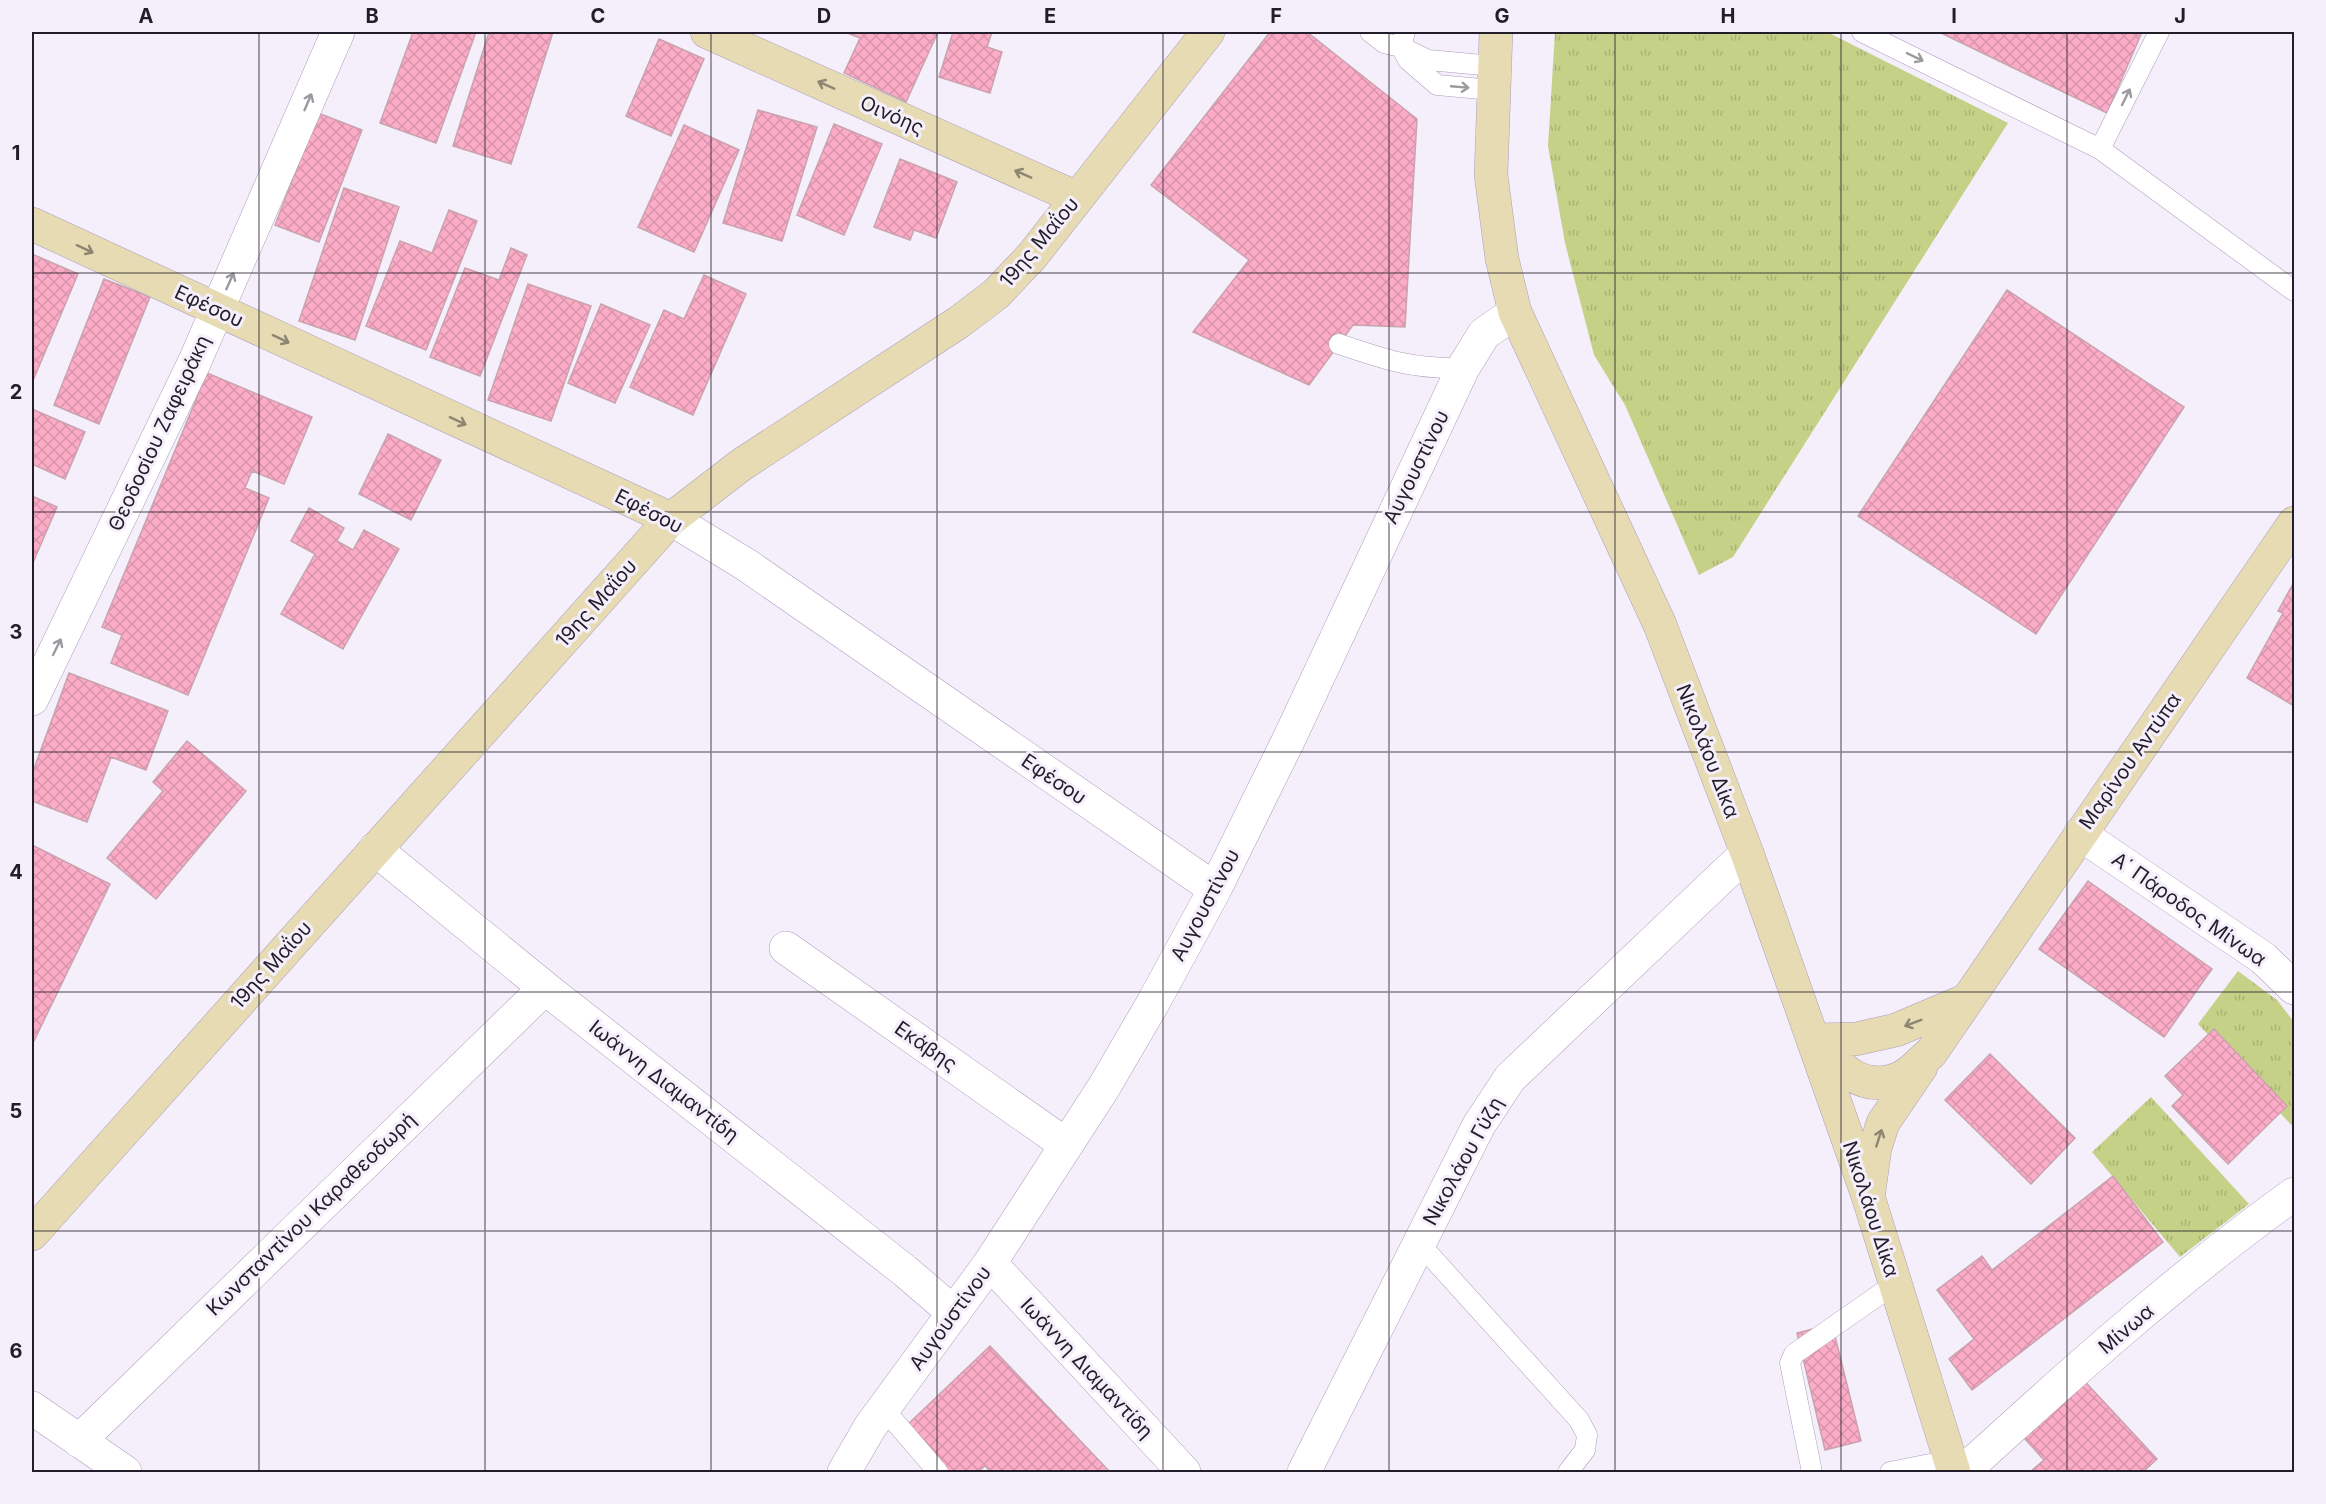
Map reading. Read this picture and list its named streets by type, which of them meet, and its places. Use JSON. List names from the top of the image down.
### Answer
{
  "streets": {
    "street": [
      "Οινόης",
      "19ης Μαΐου",
      "Εφέσου",
      "Θεοδοσίου Ζαφειράκη",
      "Αυγουστίνου",
      "Νικολάου Δίκα",
      "Μαρίνου Αντύπα",
      "Α΄ Πάροδος Μίνωα",
      "Εκάβης",
      "Ιωάννη Διαμαντίδη",
      "Νικολάου Γύζη",
      "Κωνσταντίνου Καραθεοδωρή",
      "Μίνωα"
    ]
  },
  "crossings": [
    ["Οινόης", "19ης Μαΐου"],
    ["19ης Μαΐου", "Εφέσου"],
    ["19ης Μαΐου", "Ιωάννη Διαμαντίδη"],
    ["Εφέσου", "Θεοδοσίου Ζαφειράκη"],
    ["Εφέσου", "Αυγουστίνου"],
    ["Αυγουστίνου", "Νικολάου Δίκα"],
    ["Αυγουστίνου", "Εκάβης"],
    ["Αυγουστίνου", "Ιωάννη Διαμαντίδη"],
    ["Νικολάου Δίκα", "Μαρίνου Αντύπα"],
    ["Νικολάου Δίκα", "Νικολάου Γύζη"],
    ["Νικολάου Δίκα", "Μίνωα"],
    ["Μαρίνου Αντύπα", "Α΄ Πάροδος Μίνωα"],
    ["Ιωάννη Διαμαντίδη", "Κωνσταντίνου Καραθεοδωρή"]
  ],
  "one_way": ["Οινόης", "Εφέσου", "Θεοδοσίου Ζαφειράκη"],
  "grid": {
    "columns": [
      "A",
      "B",
      "C",
      "D",
      "E",
      "F",
      "G",
      "H",
      "I",
      "J"
    ],
    "rows": [
      "1",
      "2",
      "3",
      "4",
      "5",
      "6"
    ]
  }
}
